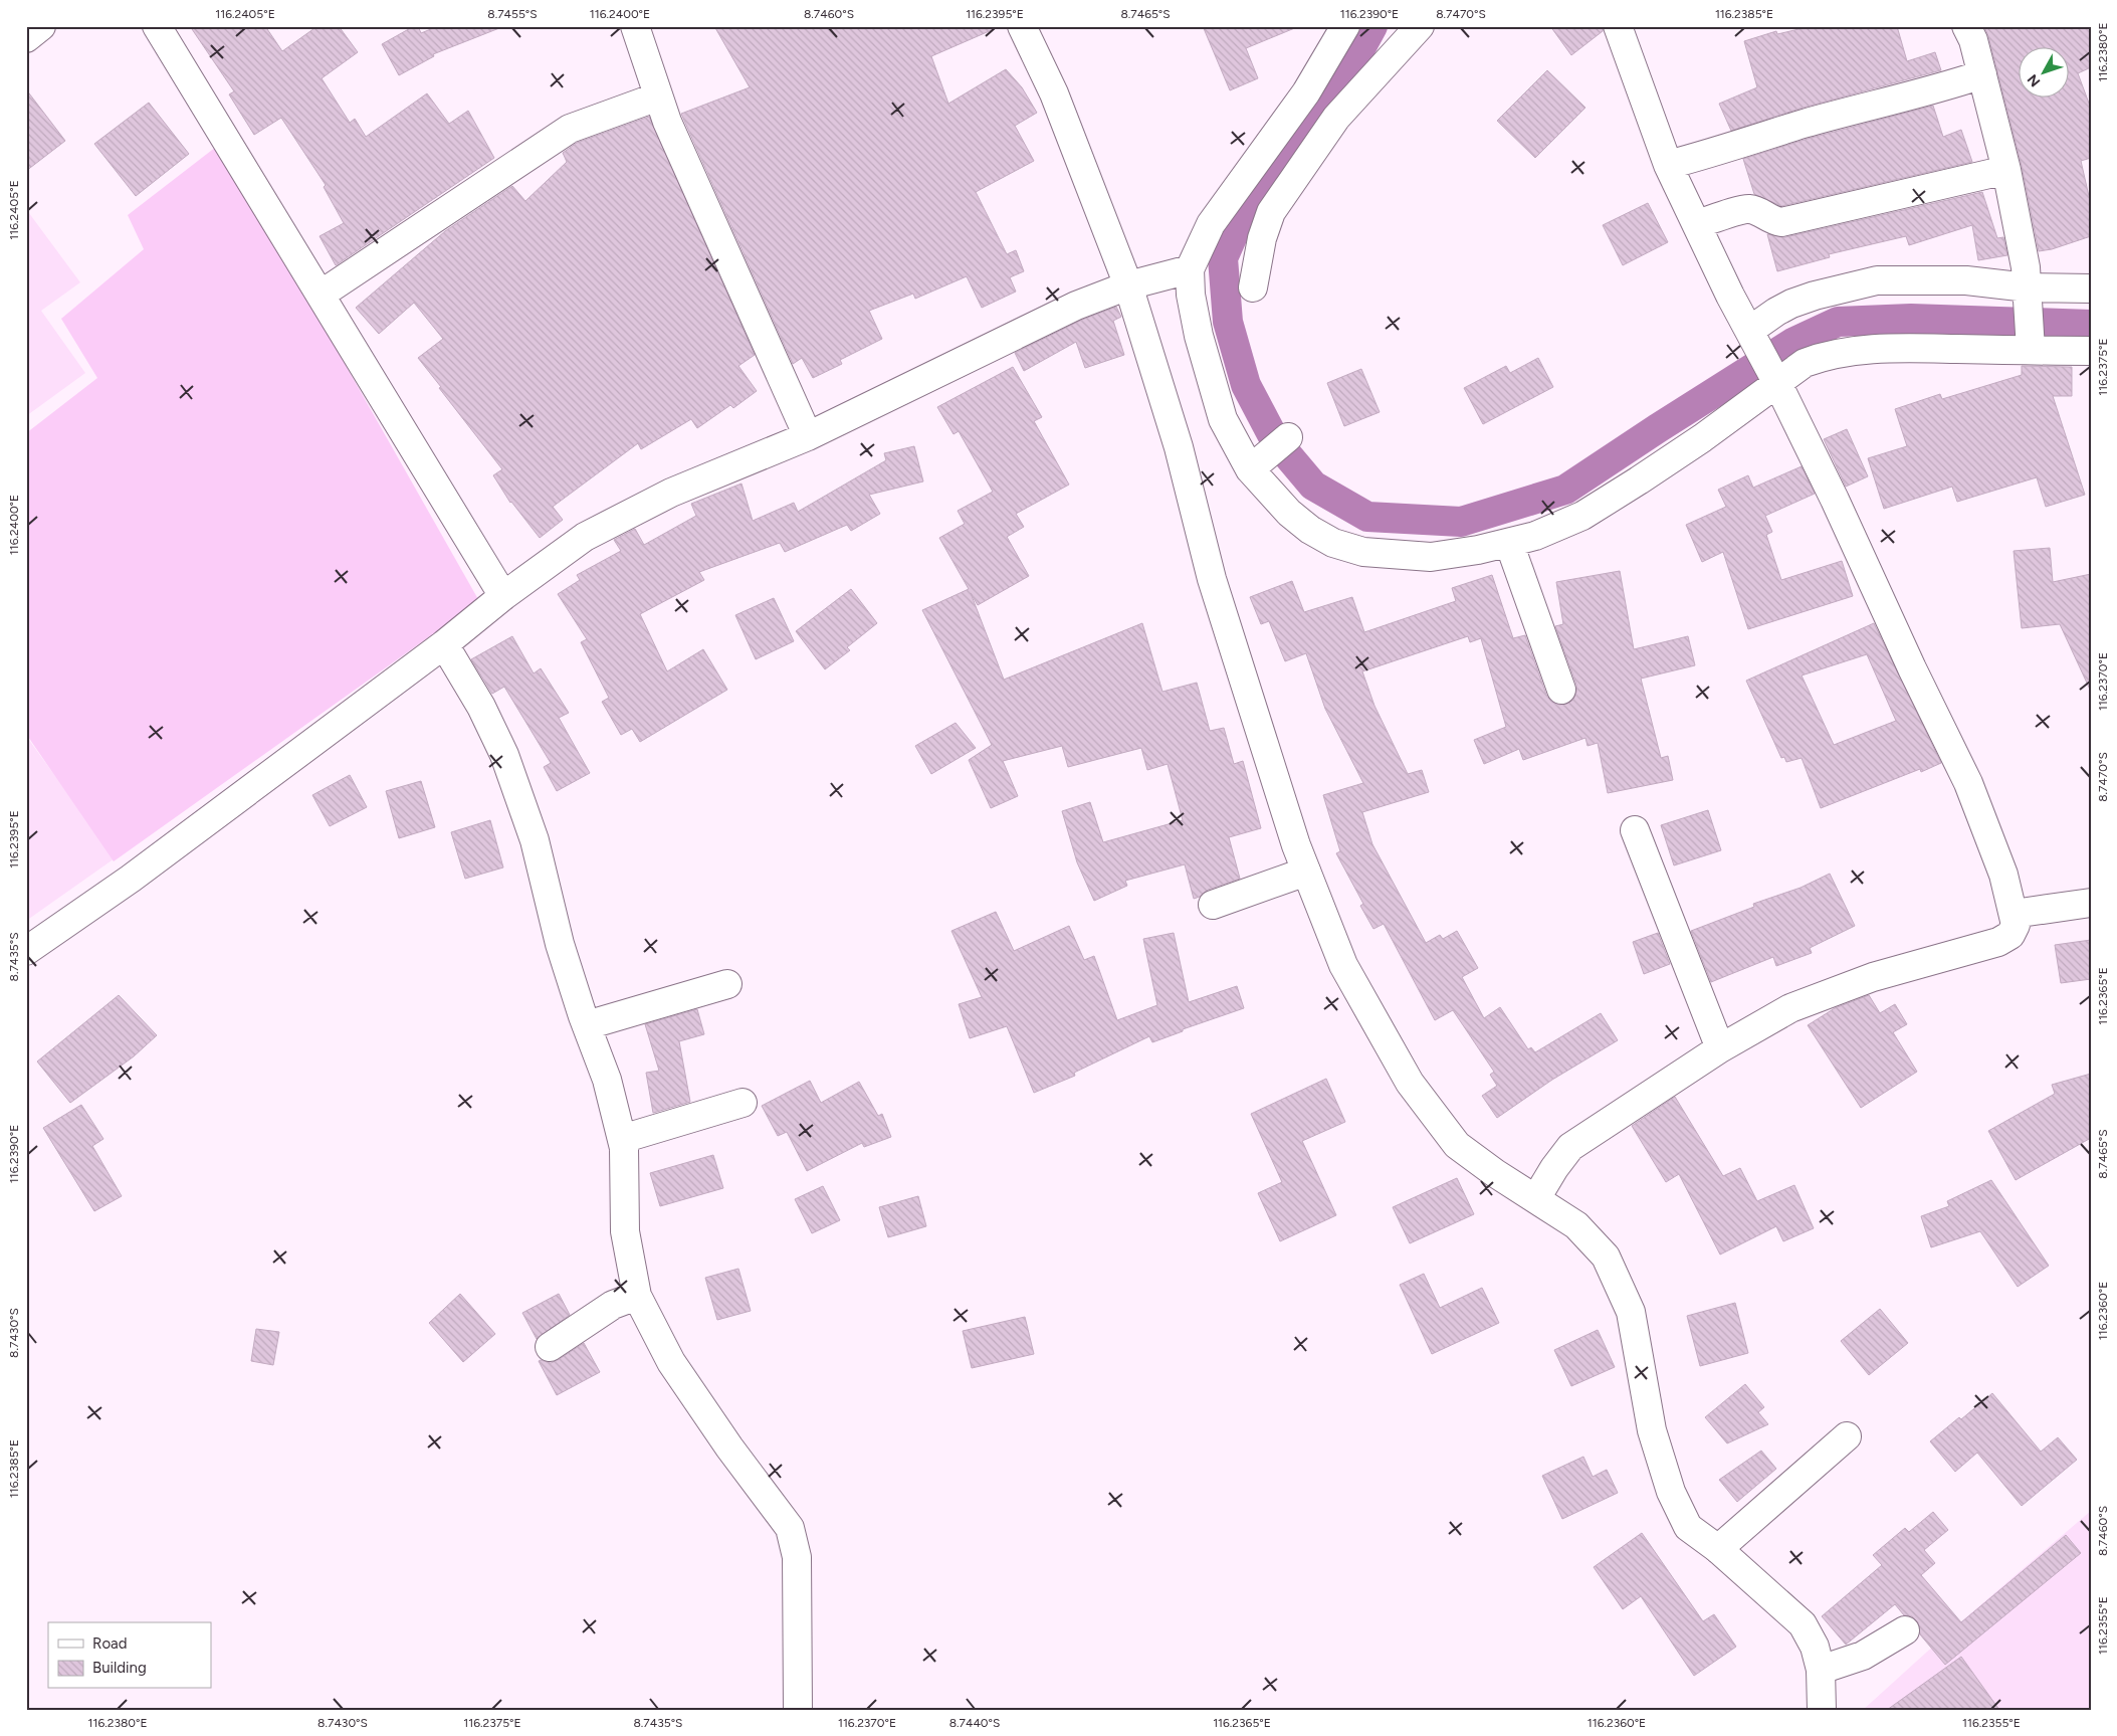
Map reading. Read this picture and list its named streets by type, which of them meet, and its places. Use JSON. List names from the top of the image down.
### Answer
{
  "legend": ["Road", "Building"],
  "north": "bottom left",
  "coordinates": [
    "116.2405°E",
    "8.7455°S",
    "116.2400°E",
    "8.7460°S",
    "116.2395°E",
    "8.7465°S",
    "116.2390°E",
    "8.7470°S",
    "116.2385°E",
    "116.2380°E",
    "116.2375°E",
    "116.2370°E",
    "8.7435°S",
    "116.2365°E",
    "116.2360°E",
    "8.7430°S",
    "116.2355°E",
    "8.7440°S"
  ]
}
